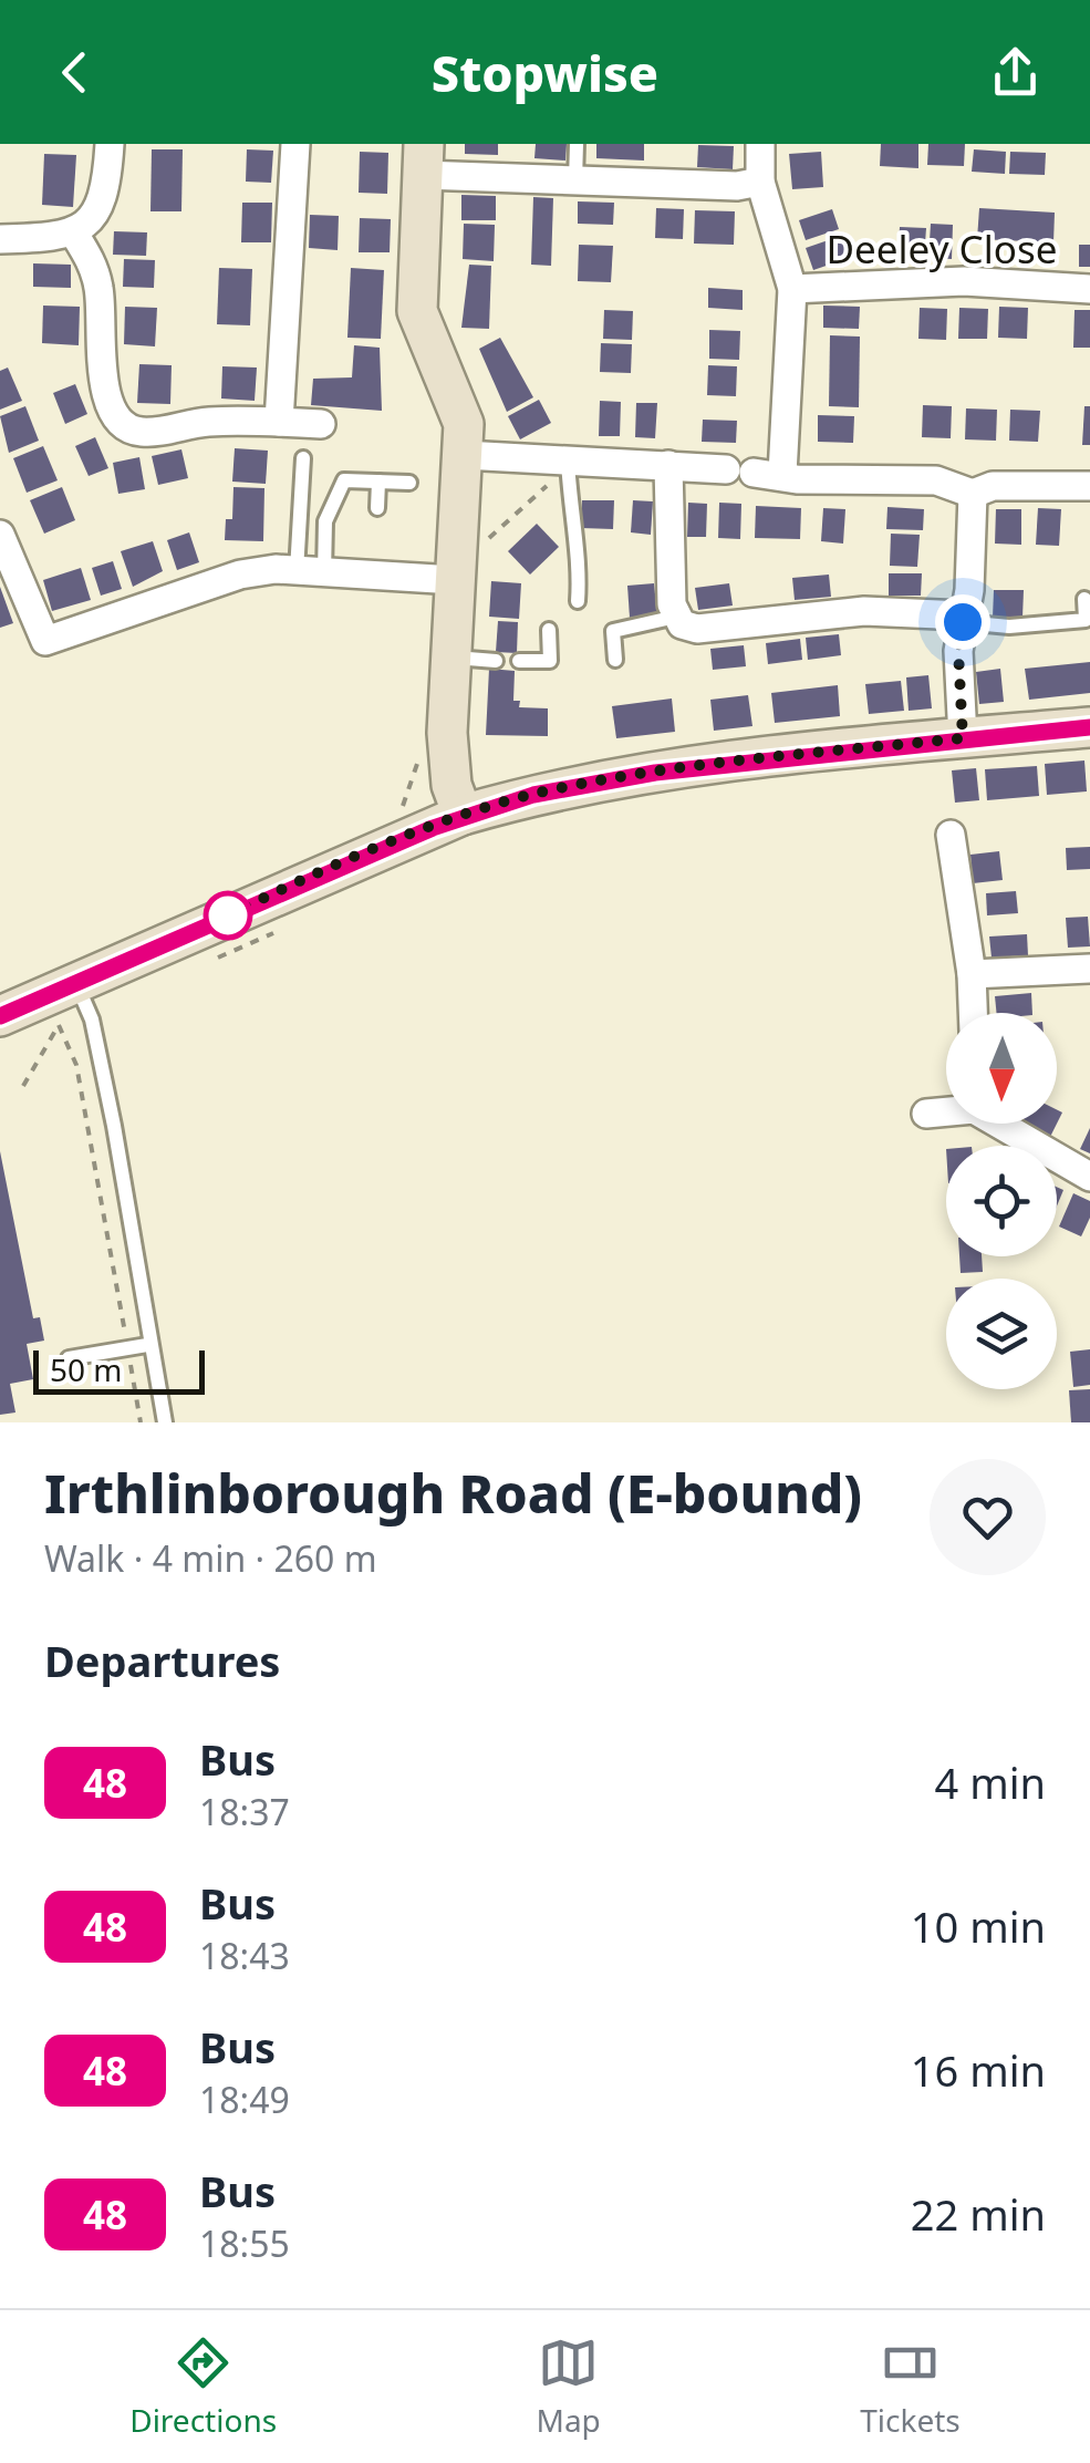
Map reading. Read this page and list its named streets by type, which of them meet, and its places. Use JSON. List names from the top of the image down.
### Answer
{
  "streets": {
    "street": ["Deeley Close"]
  },
  "lines": ["bus line 48"],
  "scale_bar": "50 m",
  "north": "bottom",
  "page": {
    "header": "Stopwise",
    "scale": "50 m",
    "heading": [
      ["Irthlinborough Road (E-bound)", "Walk · 4 min · 260 m"],
      "Departures"
    ],
    "list": [
      {
        "mark": "48",
        "name": "Bus",
        "note": "18:37",
        "value": "4 min"
      },
      {
        "mark": "48",
        "name": "Bus",
        "note": "18:43",
        "value": "10 min"
      },
      {
        "mark": "48",
        "name": "Bus",
        "note": "18:49",
        "value": "16 min"
      },
      {
        "mark": "48",
        "name": "Bus",
        "note": "18:55",
        "value": "22 min"
      }
    ],
    "tabs": ["Directions", "Map", "Tickets"]
  }
}
